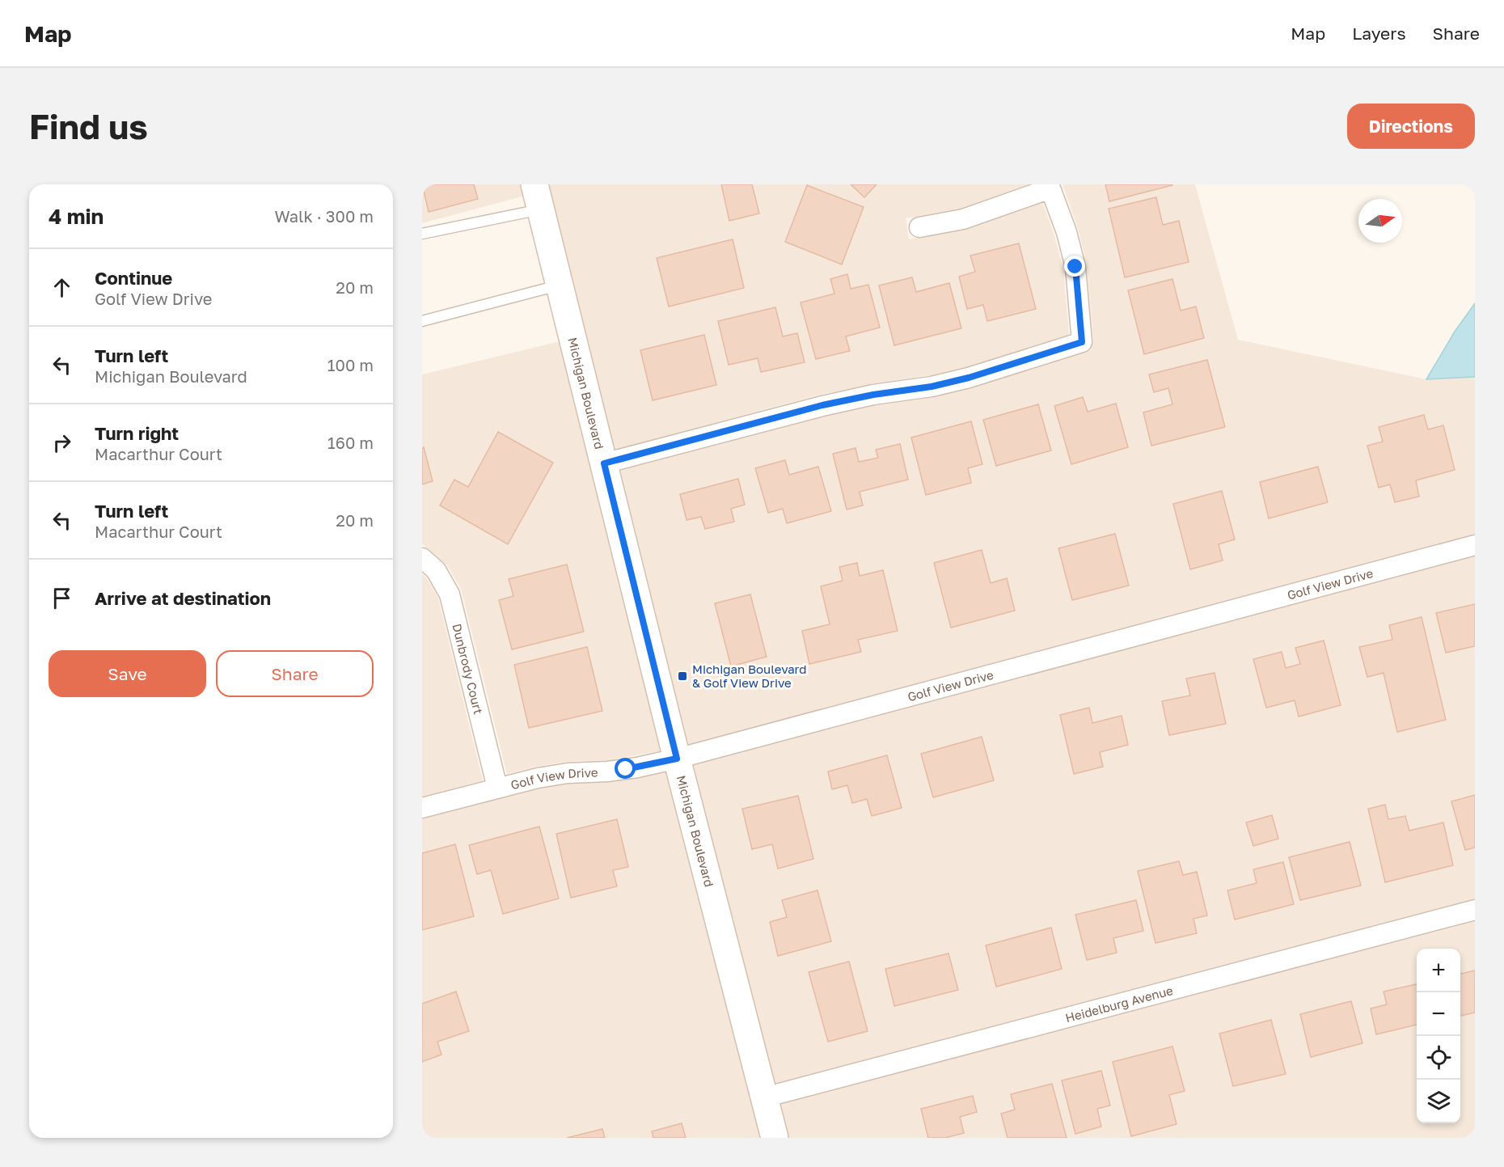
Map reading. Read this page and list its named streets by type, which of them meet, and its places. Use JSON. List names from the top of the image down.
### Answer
{
  "streets": {
    "street": [
      "Michigan Boulevard",
      "Golf View Drive",
      "Dunbrody Court",
      "Heidelburg Avenue"
    ]
  },
  "crossings": [
    ["Michigan Boulevard", "Golf View Drive"],
    ["Michigan Boulevard", "Heidelburg Avenue"],
    ["Golf View Drive", "Dunbrody Court"]
  ],
  "places": {
    "transit": ["Michigan Boulevard & Golf View Drive"]
  },
  "north": "right",
  "page": {
    "header": "Map",
    "nav": ["Map", "Layers", "Share"],
    "buttons": [
      "Directions",
      ["Save", "Share"]
    ],
    "title": "Find us",
    "heading": ["4 min", "Walk · 300 m"],
    "list": [
      ["Continue", "Golf View Drive", "20 m"],
      ["Turn left", "Michigan Boulevard", "100 m"],
      ["Turn right", "Macarthur Court", "160 m"],
      ["Turn left", "Macarthur Court", "20 m"],
      "Arrive at destination"
    ],
    "map_buttons": ["+", "−"]
  }
}
